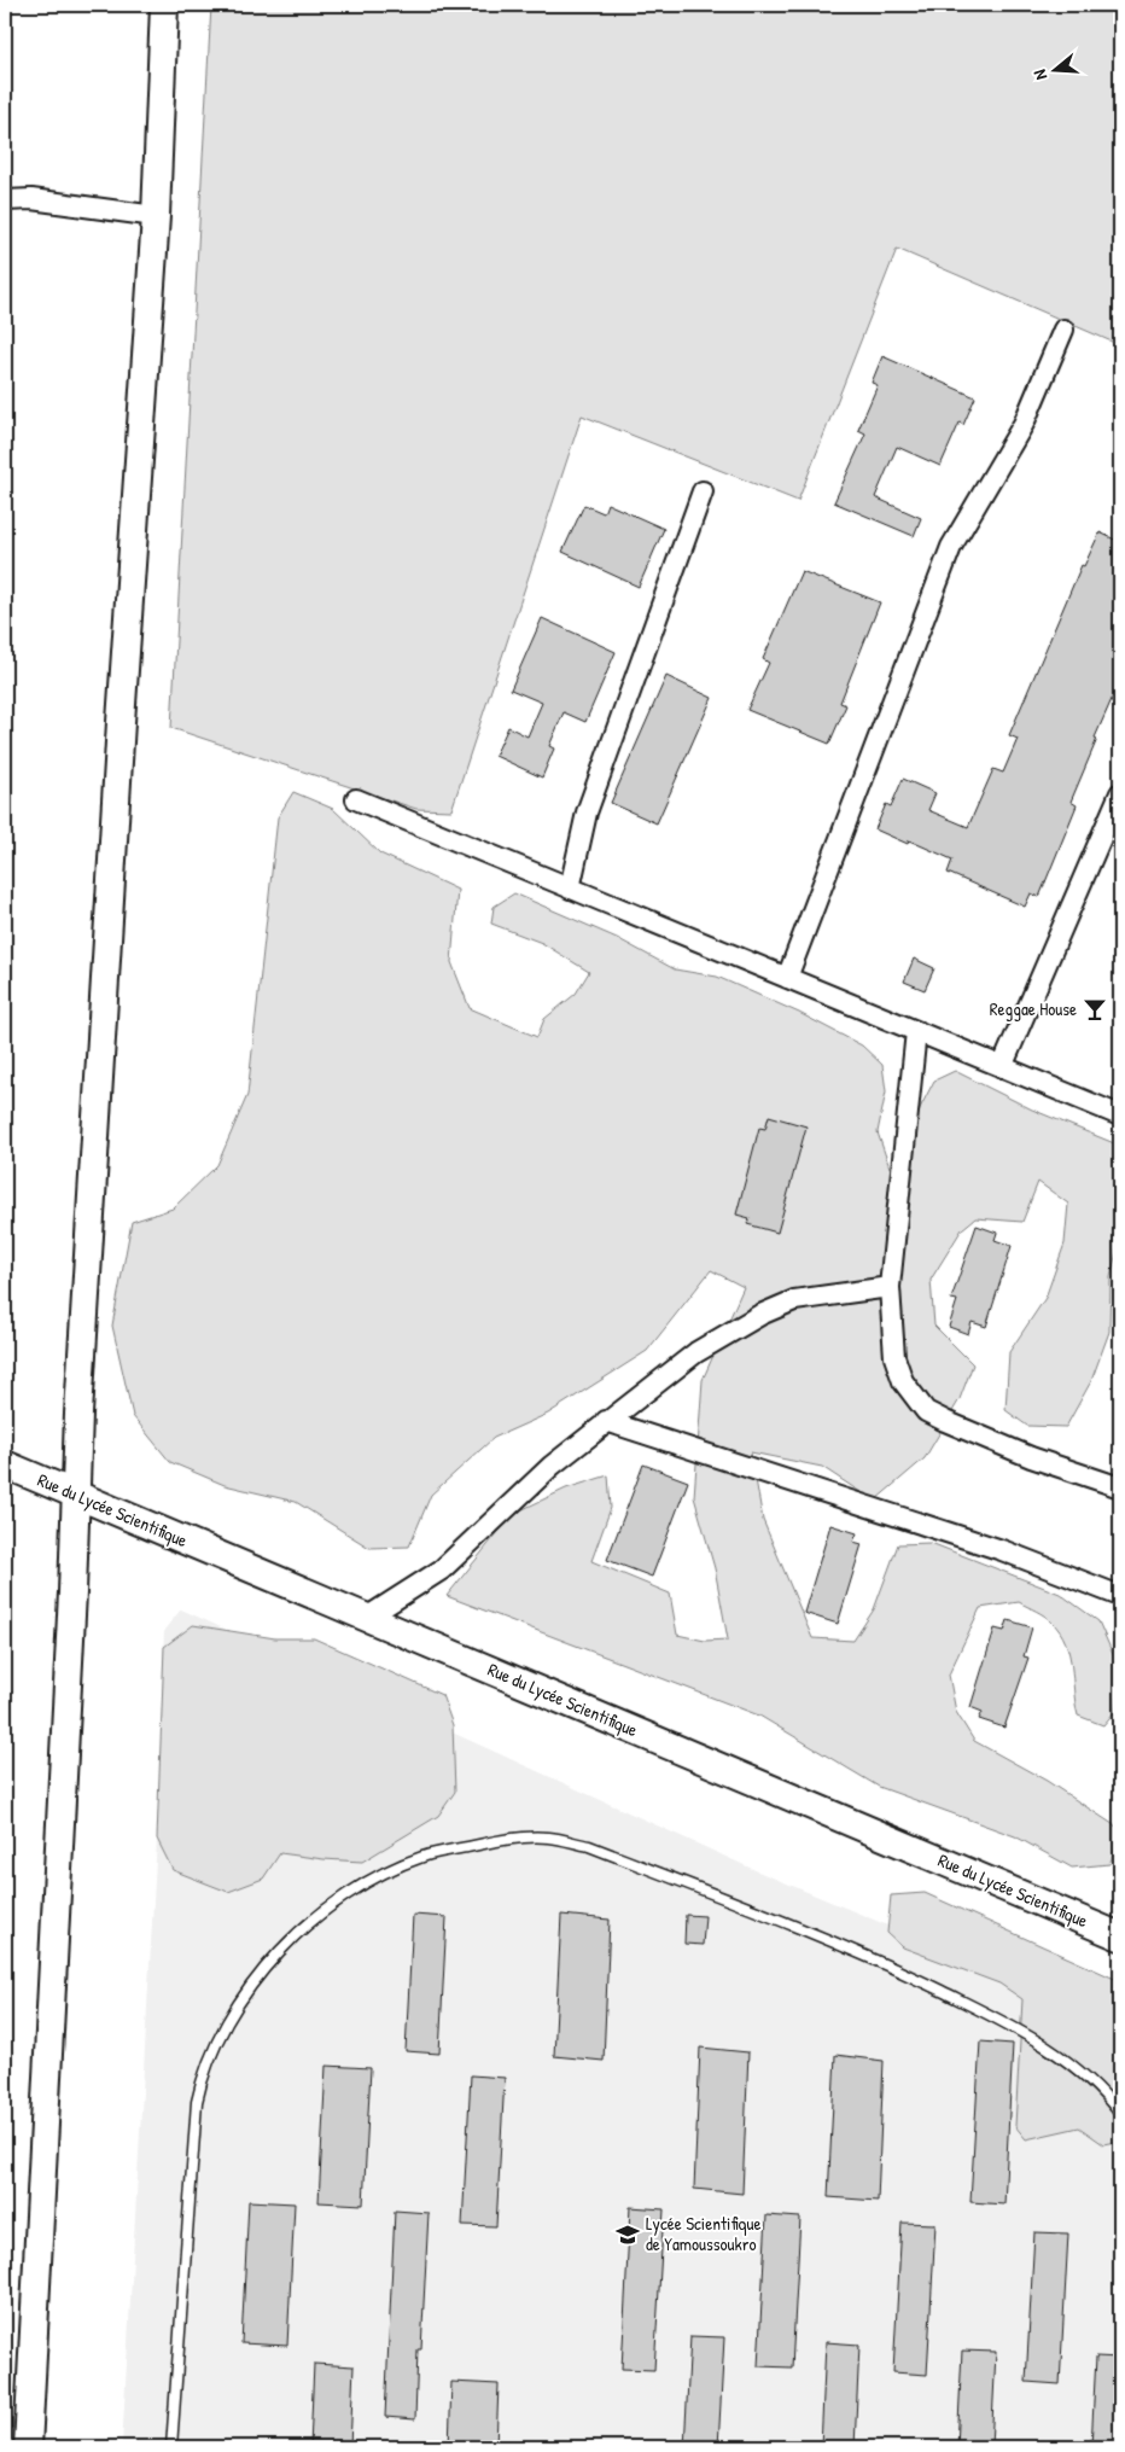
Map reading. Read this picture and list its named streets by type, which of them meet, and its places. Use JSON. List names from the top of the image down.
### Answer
{
  "streets": {
    "street": ["Rue du Lycée Scientifique"]
  },
  "places": {
    "bar": ["Reggae House"],
    "school or university": ["Lycée Scientifique de Yamoussoukro"]
  },
  "north": "left"
}
